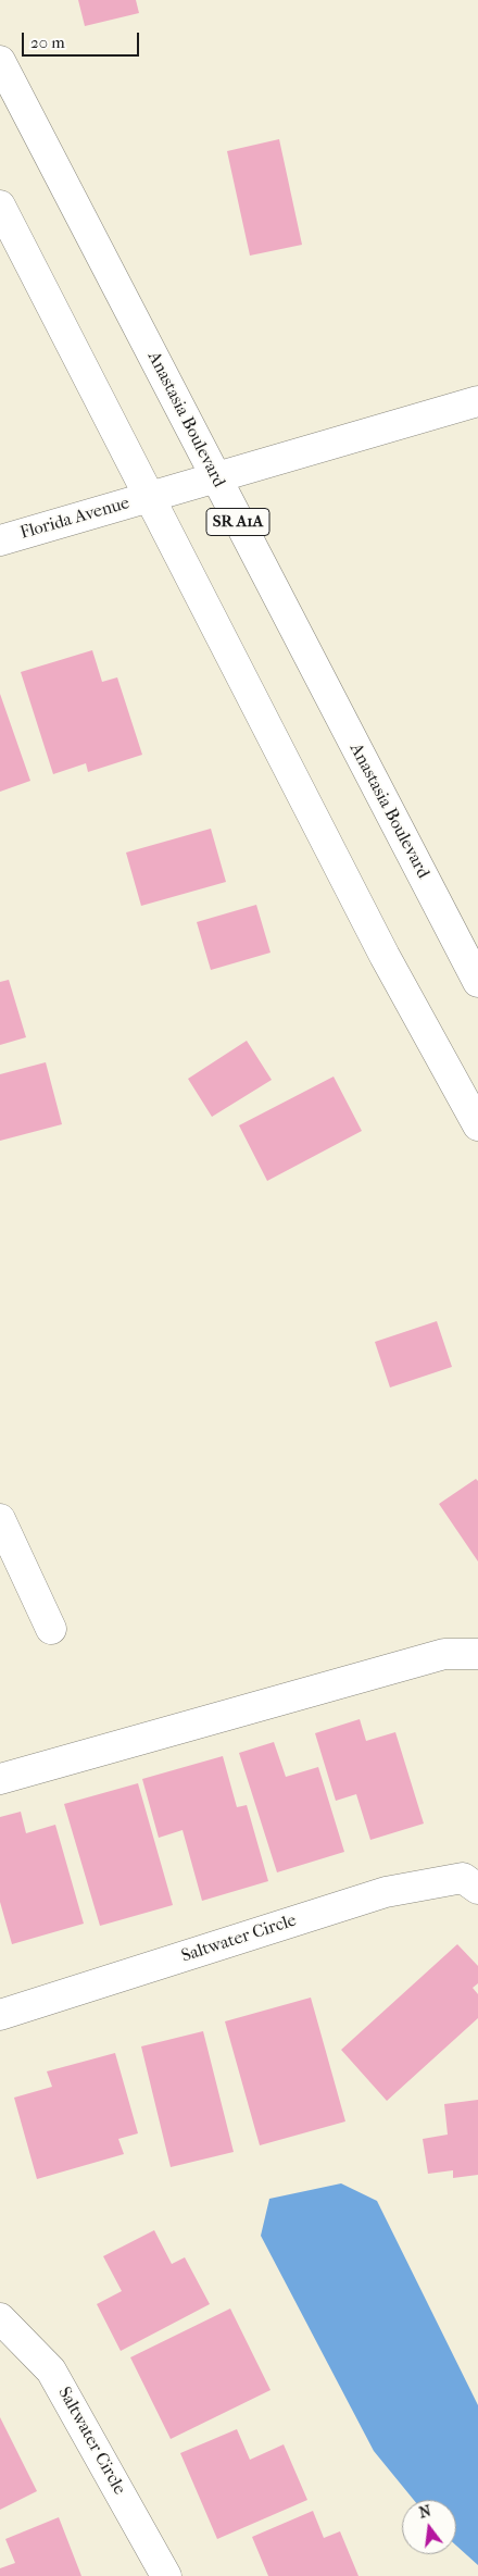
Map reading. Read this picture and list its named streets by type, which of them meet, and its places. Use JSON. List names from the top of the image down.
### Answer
{
  "streets": {
    "main road": [
      "Anastasia Boulevard",
      "Florida Avenue",
      "SR A1A",
      "Saltwater Circle"
    ]
  },
  "crossings": [
    ["Anastasia Boulevard", "Florida Avenue"]
  ],
  "scale_bar": "20 m",
  "north": "top"
}
